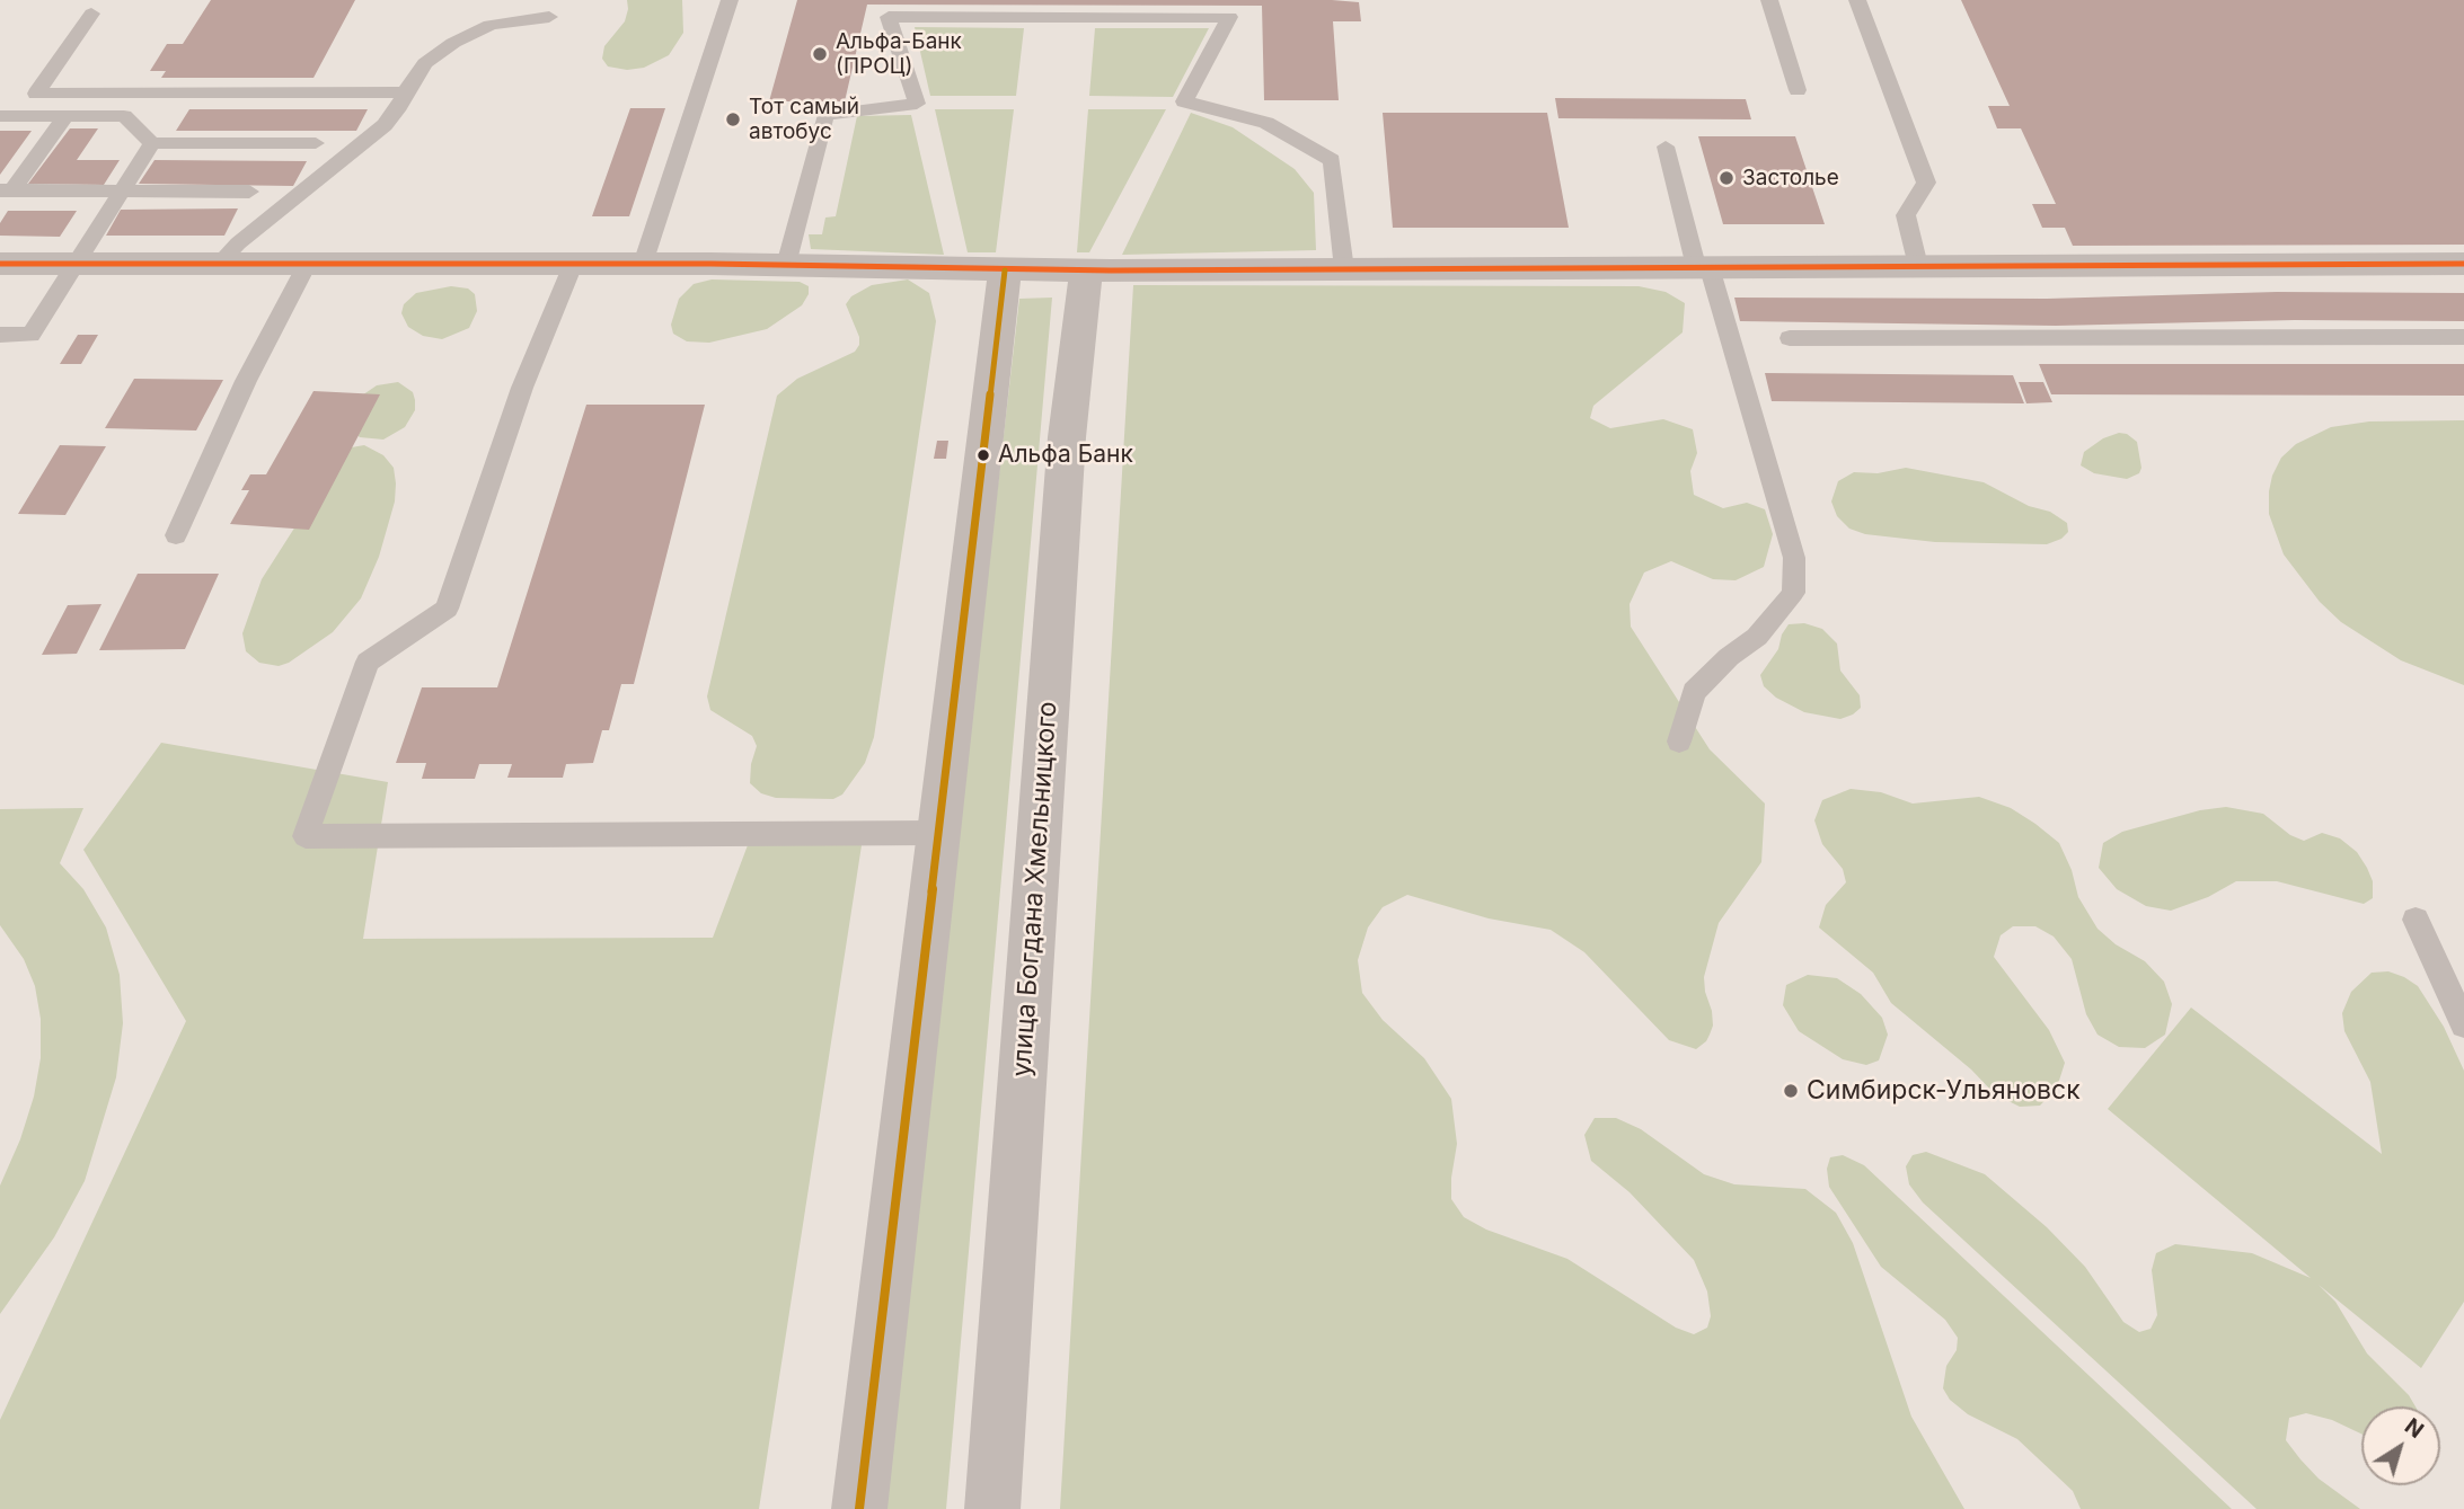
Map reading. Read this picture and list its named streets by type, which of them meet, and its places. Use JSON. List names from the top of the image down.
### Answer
{
  "streets": {
    "street": ["улица Богдана Хмельницкого"]
  },
  "places": [
    "Альфа-Банк (ПРОЦ)",
    "Тот самый автобус",
    "Застолье",
    "Альфа Банк",
    "Симбирск-Ульяновск"
  ],
  "north": "top right"
}
